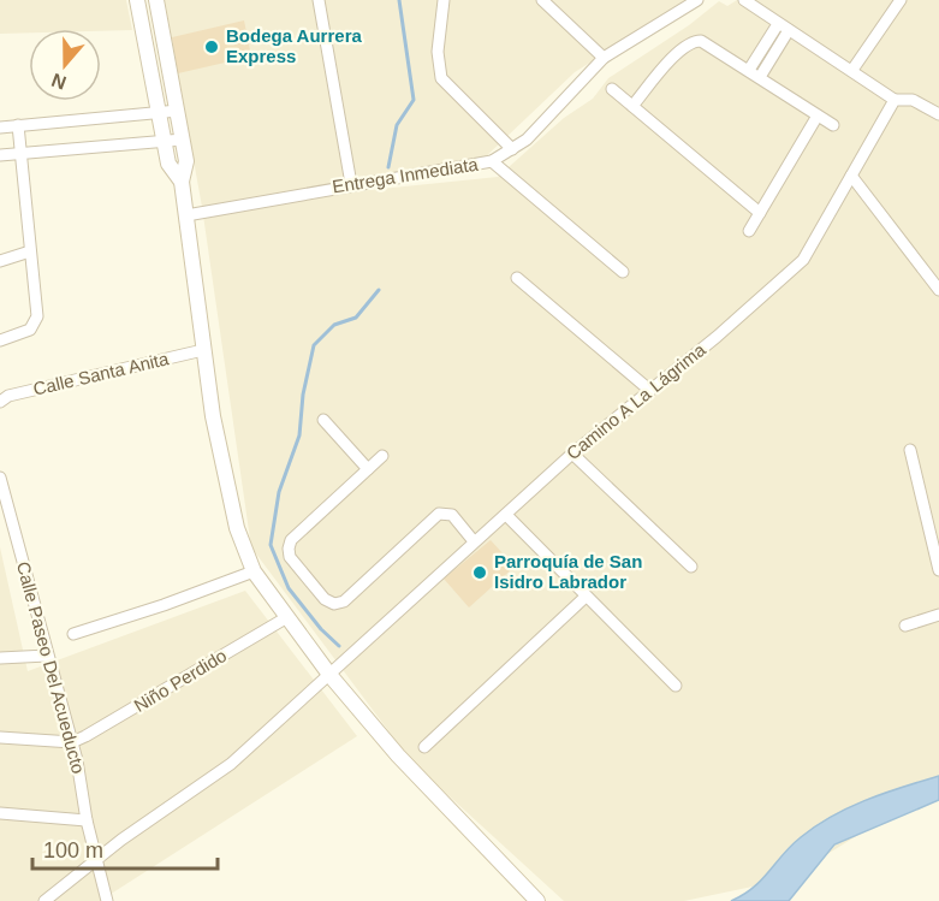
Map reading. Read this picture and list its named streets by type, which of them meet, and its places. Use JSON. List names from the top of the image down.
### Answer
{
  "streets": {
    "street": [
      "Entrega Inmediata",
      "Calle Santa Anita",
      "Camino A La Lágrima",
      "Calle Paseo Del Acueducto",
      "Niño Perdido"
    ]
  },
  "crossings": [
    ["Camino A La Lágrima", "Calle Paseo Del Acueducto"],
    ["Calle Paseo Del Acueducto", "Niño Perdido"]
  ],
  "places": ["Bodega Aurrera Express", "Parroquía de San Isidro Labrador"],
  "scale_bar": "100 m",
  "north": "bottom"
}
